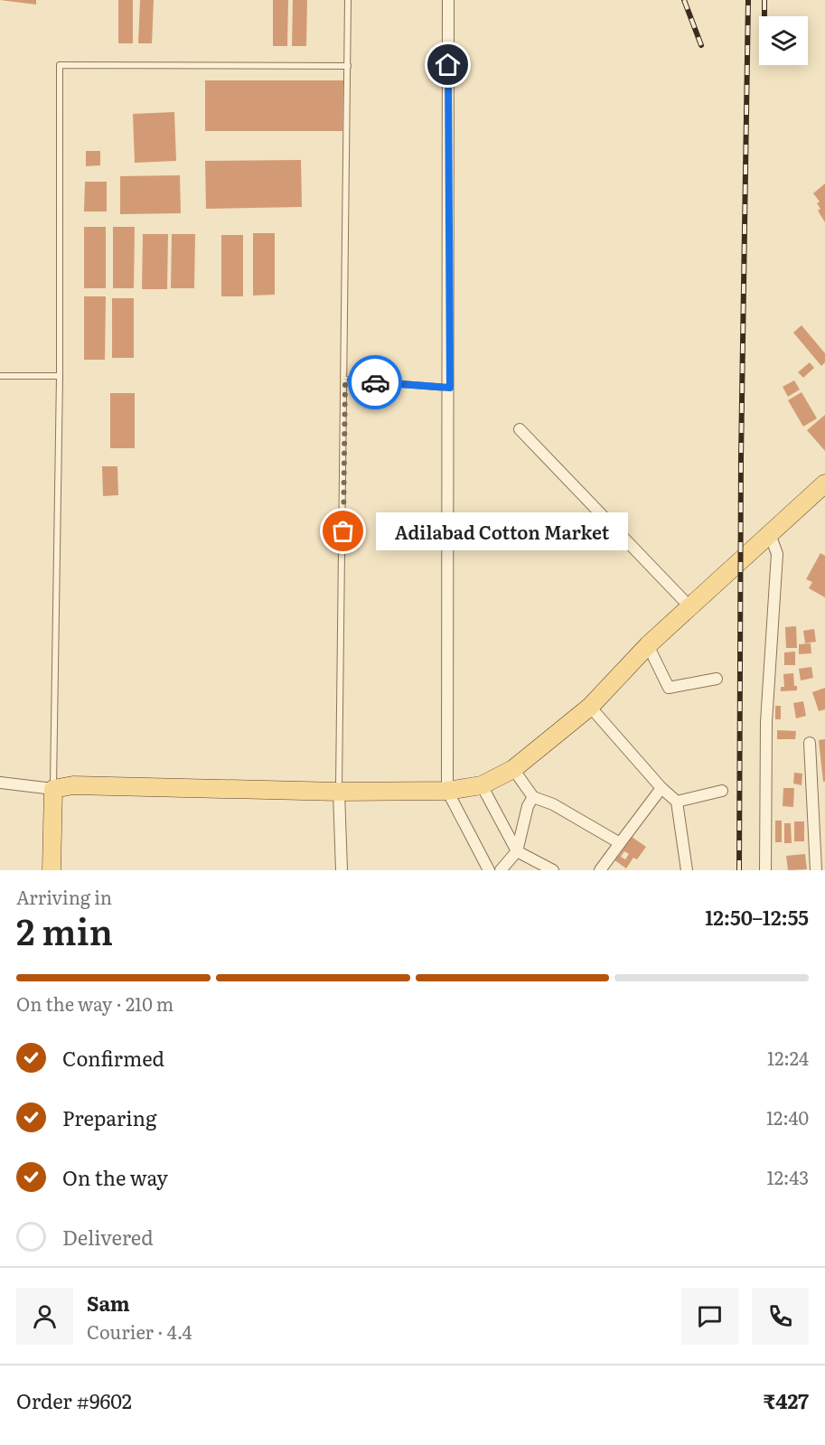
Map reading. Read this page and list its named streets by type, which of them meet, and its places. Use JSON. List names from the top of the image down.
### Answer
{
  "places": ["Adilabad Cotton Market"],
  "page": {
    "bubble": "Adilabad Cotton Market",
    "heading": ["2 min", "Arriving in", "12:50–12:55"],
    "panel": [
      "Sam",
      "Courier · 4.4",
      "Order #9602",
      "₹427"
    ],
    "bar": "On the way · 210 m",
    "list": [
      ["Confirmed", "12:24"],
      ["Preparing", "12:40"],
      ["On the way", "12:43"],
      "Delivered"
    ]
  }
}
